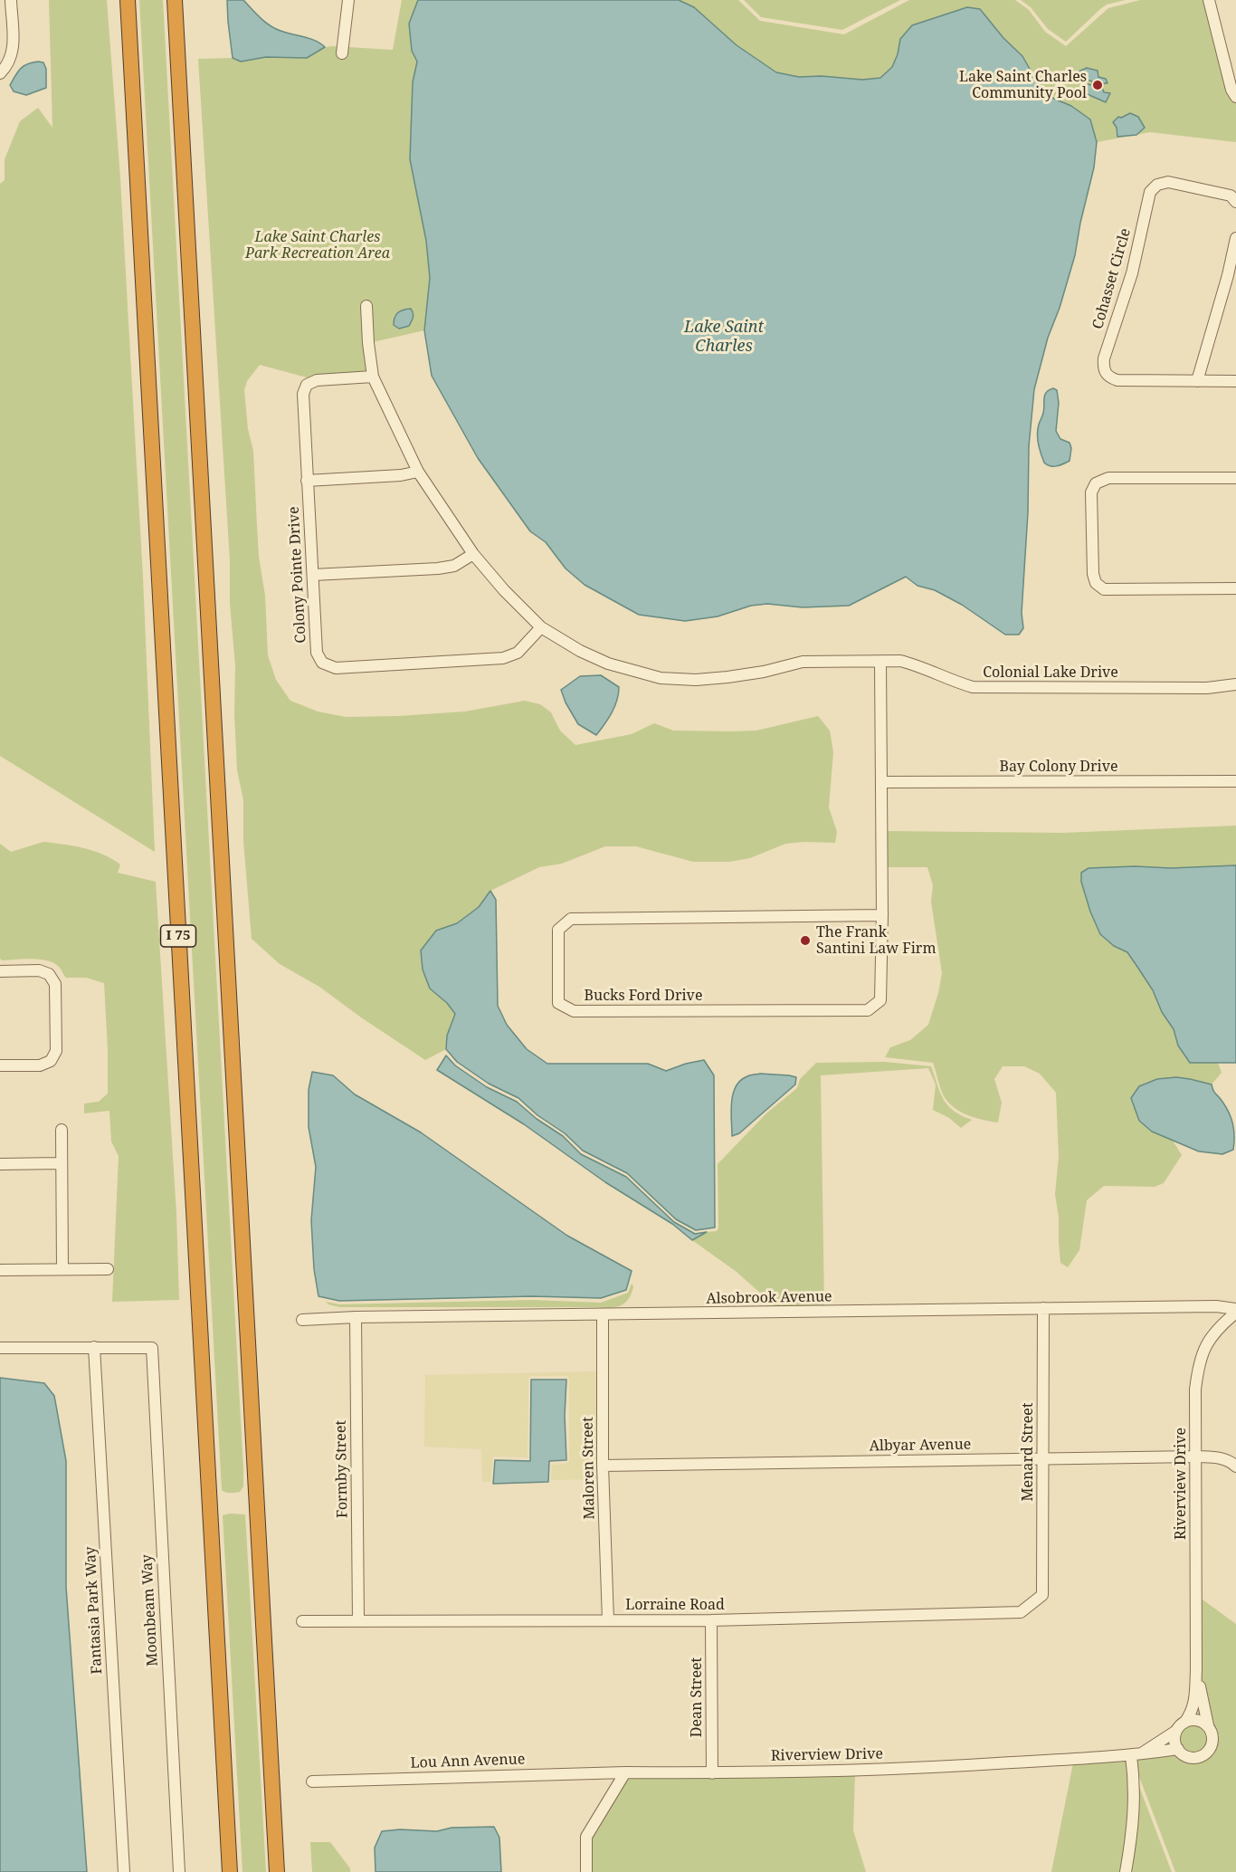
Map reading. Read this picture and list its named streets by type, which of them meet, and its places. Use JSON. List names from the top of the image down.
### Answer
{
  "streets": {
    "highway": ["I 75"],
    "street": [
      "Cohasset Circle",
      "Colony Pointe Drive",
      "Colonial Lake Drive",
      "Bay Colony Drive",
      "Bucks Ford Drive",
      "Alsobrook Avenue",
      "Albyar Avenue",
      "Menard Street",
      "Maloren Street",
      "Formby Street",
      "Riverview Drive",
      "Lorraine Road",
      "Fantasia Park Way",
      "Moonbeam Way",
      "Dean Street",
      "Lou Ann Avenue"
    ]
  },
  "crossings": [
    ["Colony Pointe Drive", "Colonial Lake Drive"],
    ["Colonial Lake Drive", "Bucks Ford Drive"],
    ["Bay Colony Drive", "Bucks Ford Drive"],
    ["Alsobrook Avenue", "Menard Street"],
    ["Alsobrook Avenue", "Maloren Street"],
    ["Alsobrook Avenue", "Formby Street"],
    ["Alsobrook Avenue", "Riverview Drive"],
    ["Albyar Avenue", "Menard Street"],
    ["Albyar Avenue", "Maloren Street"],
    ["Albyar Avenue", "Riverview Drive"],
    ["Menard Street", "Lorraine Road"],
    ["Maloren Street", "Lorraine Road"],
    ["Formby Street", "Lorraine Road"],
    ["Riverview Drive", "Dean Street"],
    ["Riverview Drive", "Lou Ann Avenue"],
    ["Lorraine Road", "Dean Street"],
    ["Fantasia Park Way", "Moonbeam Way"]
  ],
  "water": ["Lake Saint Charles"],
  "parks": ["Lake Saint Charles Park Recreation Area"],
  "places": ["Lake Saint Charles Community Pool", "The Frank Santini Law Firm"]
}
